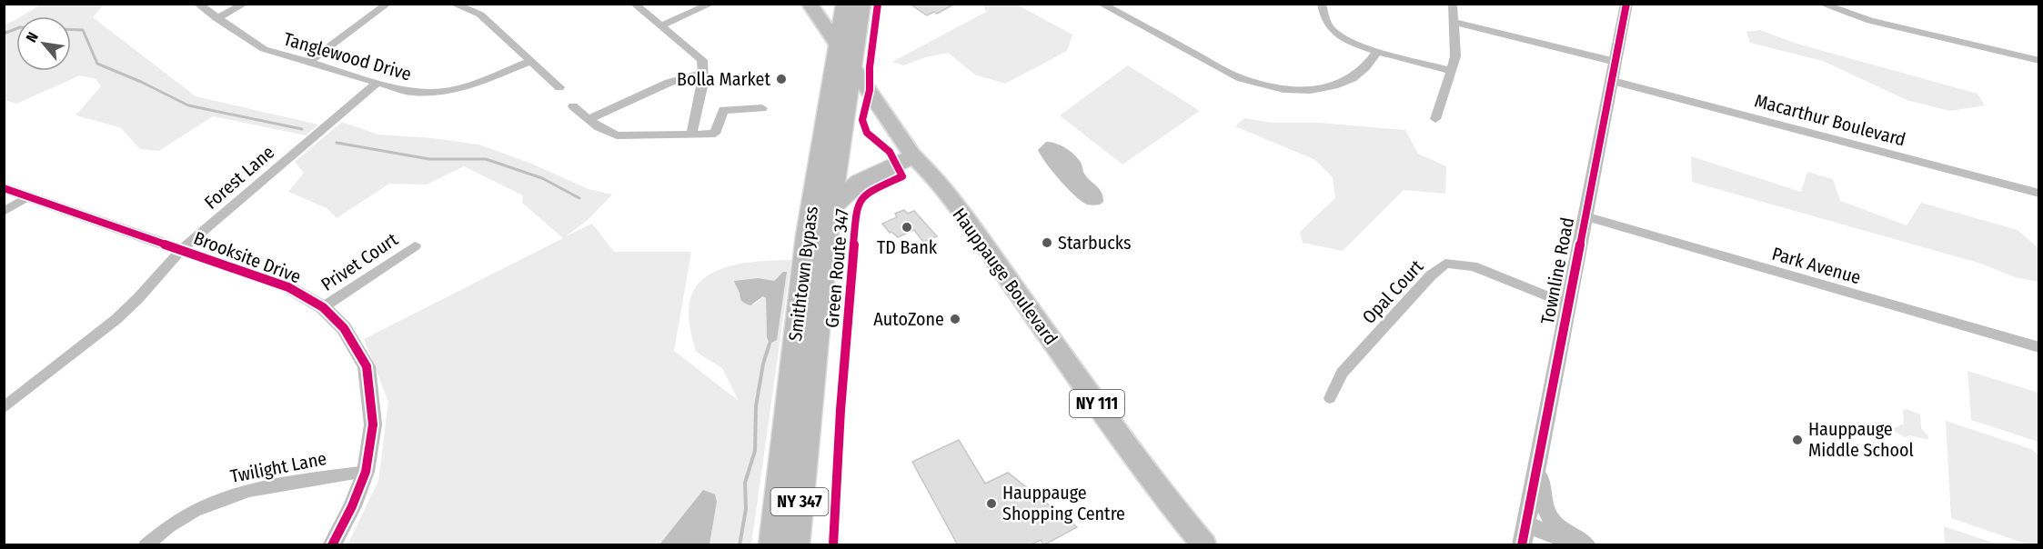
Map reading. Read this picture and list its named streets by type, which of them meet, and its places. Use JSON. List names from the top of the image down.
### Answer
{
  "streets": {
    "highway": ["Smithtown Bypass", "NY 347"],
    "main road": ["Hauppauge Boulevard", "NY 111"],
    "street": [
      "Tanglewood Drive",
      "Macarthur Boulevard",
      "Forest Lane",
      "Brooksite Drive",
      "Privet Court",
      "Park Avenue",
      "Townline Road",
      "Opal Court",
      "Twilight Lane"
    ],
    "cycle path": ["Green Route 347"]
  },
  "crossings": [
    ["Tanglewood Drive", "Forest Lane"],
    ["Macarthur Boulevard", "Townline Road"],
    ["Forest Lane", "Brooksite Drive"],
    ["Brooksite Drive", "Privet Court"],
    ["Brooksite Drive", "Twilight Lane"],
    ["Park Avenue", "Townline Road"],
    ["Townline Road", "Opal Court"],
    ["Smithtown Bypass", "Hauppauge Boulevard"]
  ],
  "places": [
    "Bolla Market",
    "TD Bank",
    "Starbucks",
    "AutoZone",
    "Hauppauge Middle School",
    "Hauppauge Shopping Centre"
  ],
  "north": "top left"
}
